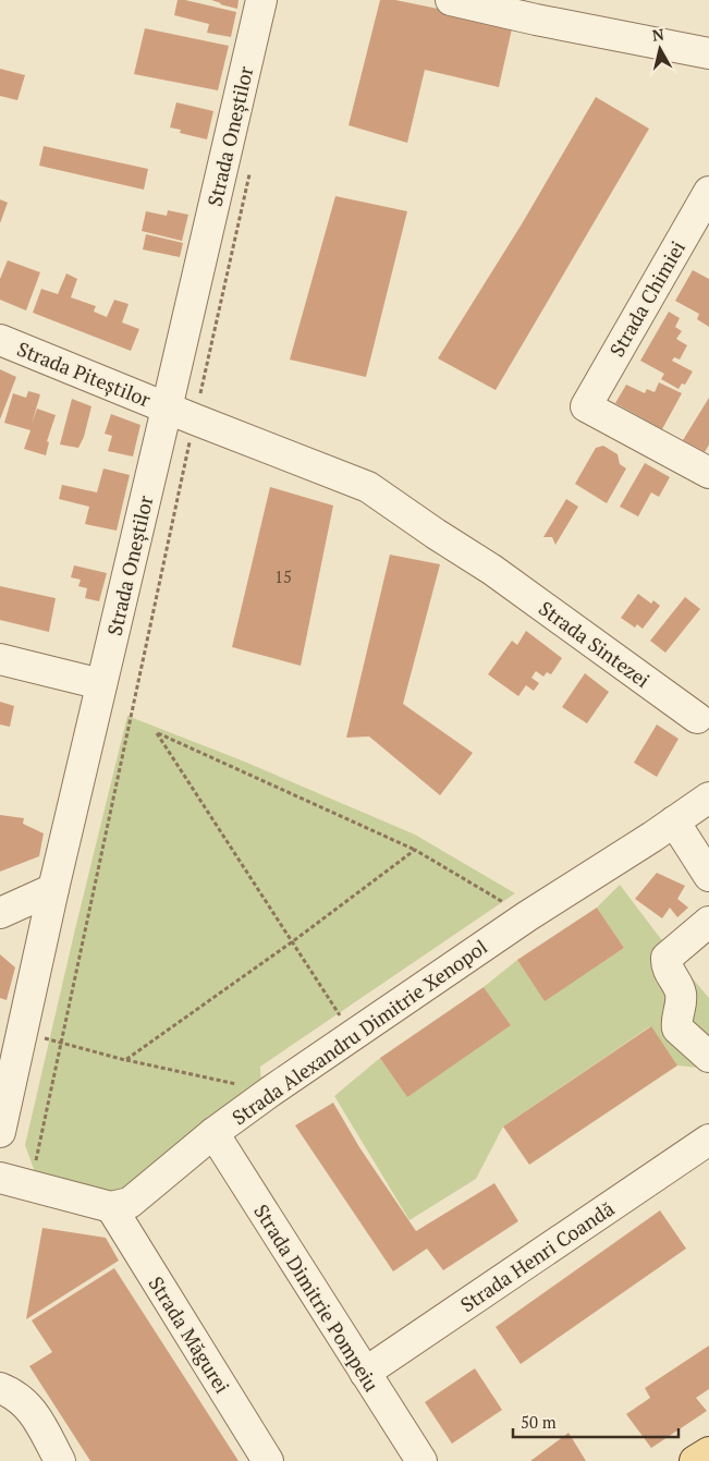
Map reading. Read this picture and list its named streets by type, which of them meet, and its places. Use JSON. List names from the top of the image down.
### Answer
{
  "streets": {
    "street": [
      "Strada Oneștilor",
      "Strada Chimiei",
      "Strada Piteștilor",
      "Strada Sintezei",
      "Strada Alexandru Dimitrie Xenopol",
      "Strada Henri Coandă",
      "Strada Dimitrie Pompeiu",
      "Strada Măgurei"
    ]
  },
  "crossings": [
    ["Strada Oneștilor", "Strada Piteștilor"],
    ["Strada Piteștilor", "Strada Sintezei"],
    ["Strada Alexandru Dimitrie Xenopol", "Strada Dimitrie Pompeiu"],
    ["Strada Alexandru Dimitrie Xenopol", "Strada Măgurei"],
    ["Strada Henri Coandă", "Strada Dimitrie Pompeiu"]
  ],
  "house_numbers": ["15"],
  "scale_bar": "50 m",
  "north": "top"
}
